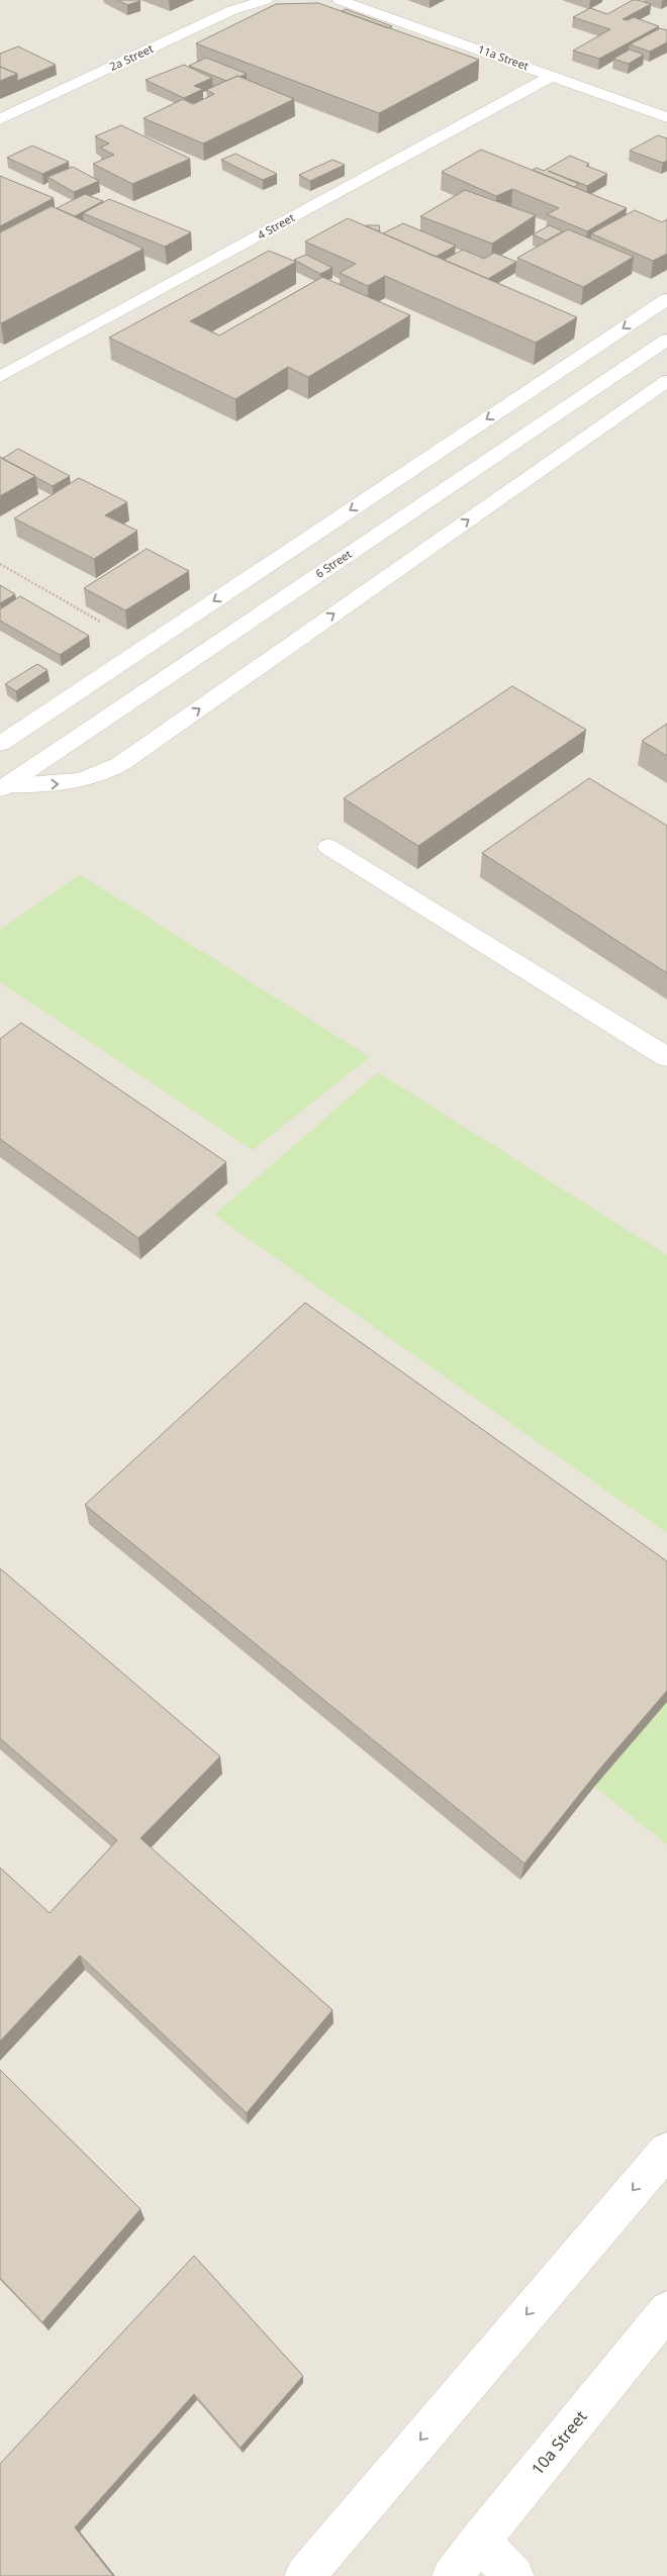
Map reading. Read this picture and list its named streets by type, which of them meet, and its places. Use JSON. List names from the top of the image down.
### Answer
{
  "streets": {
    "street": [
      "2a Street",
      "11a Street",
      "4 Street",
      "6 Street",
      "10a Street"
    ]
  },
  "crossings": [
    ["11a Street", "4 Street"]
  ]
}
